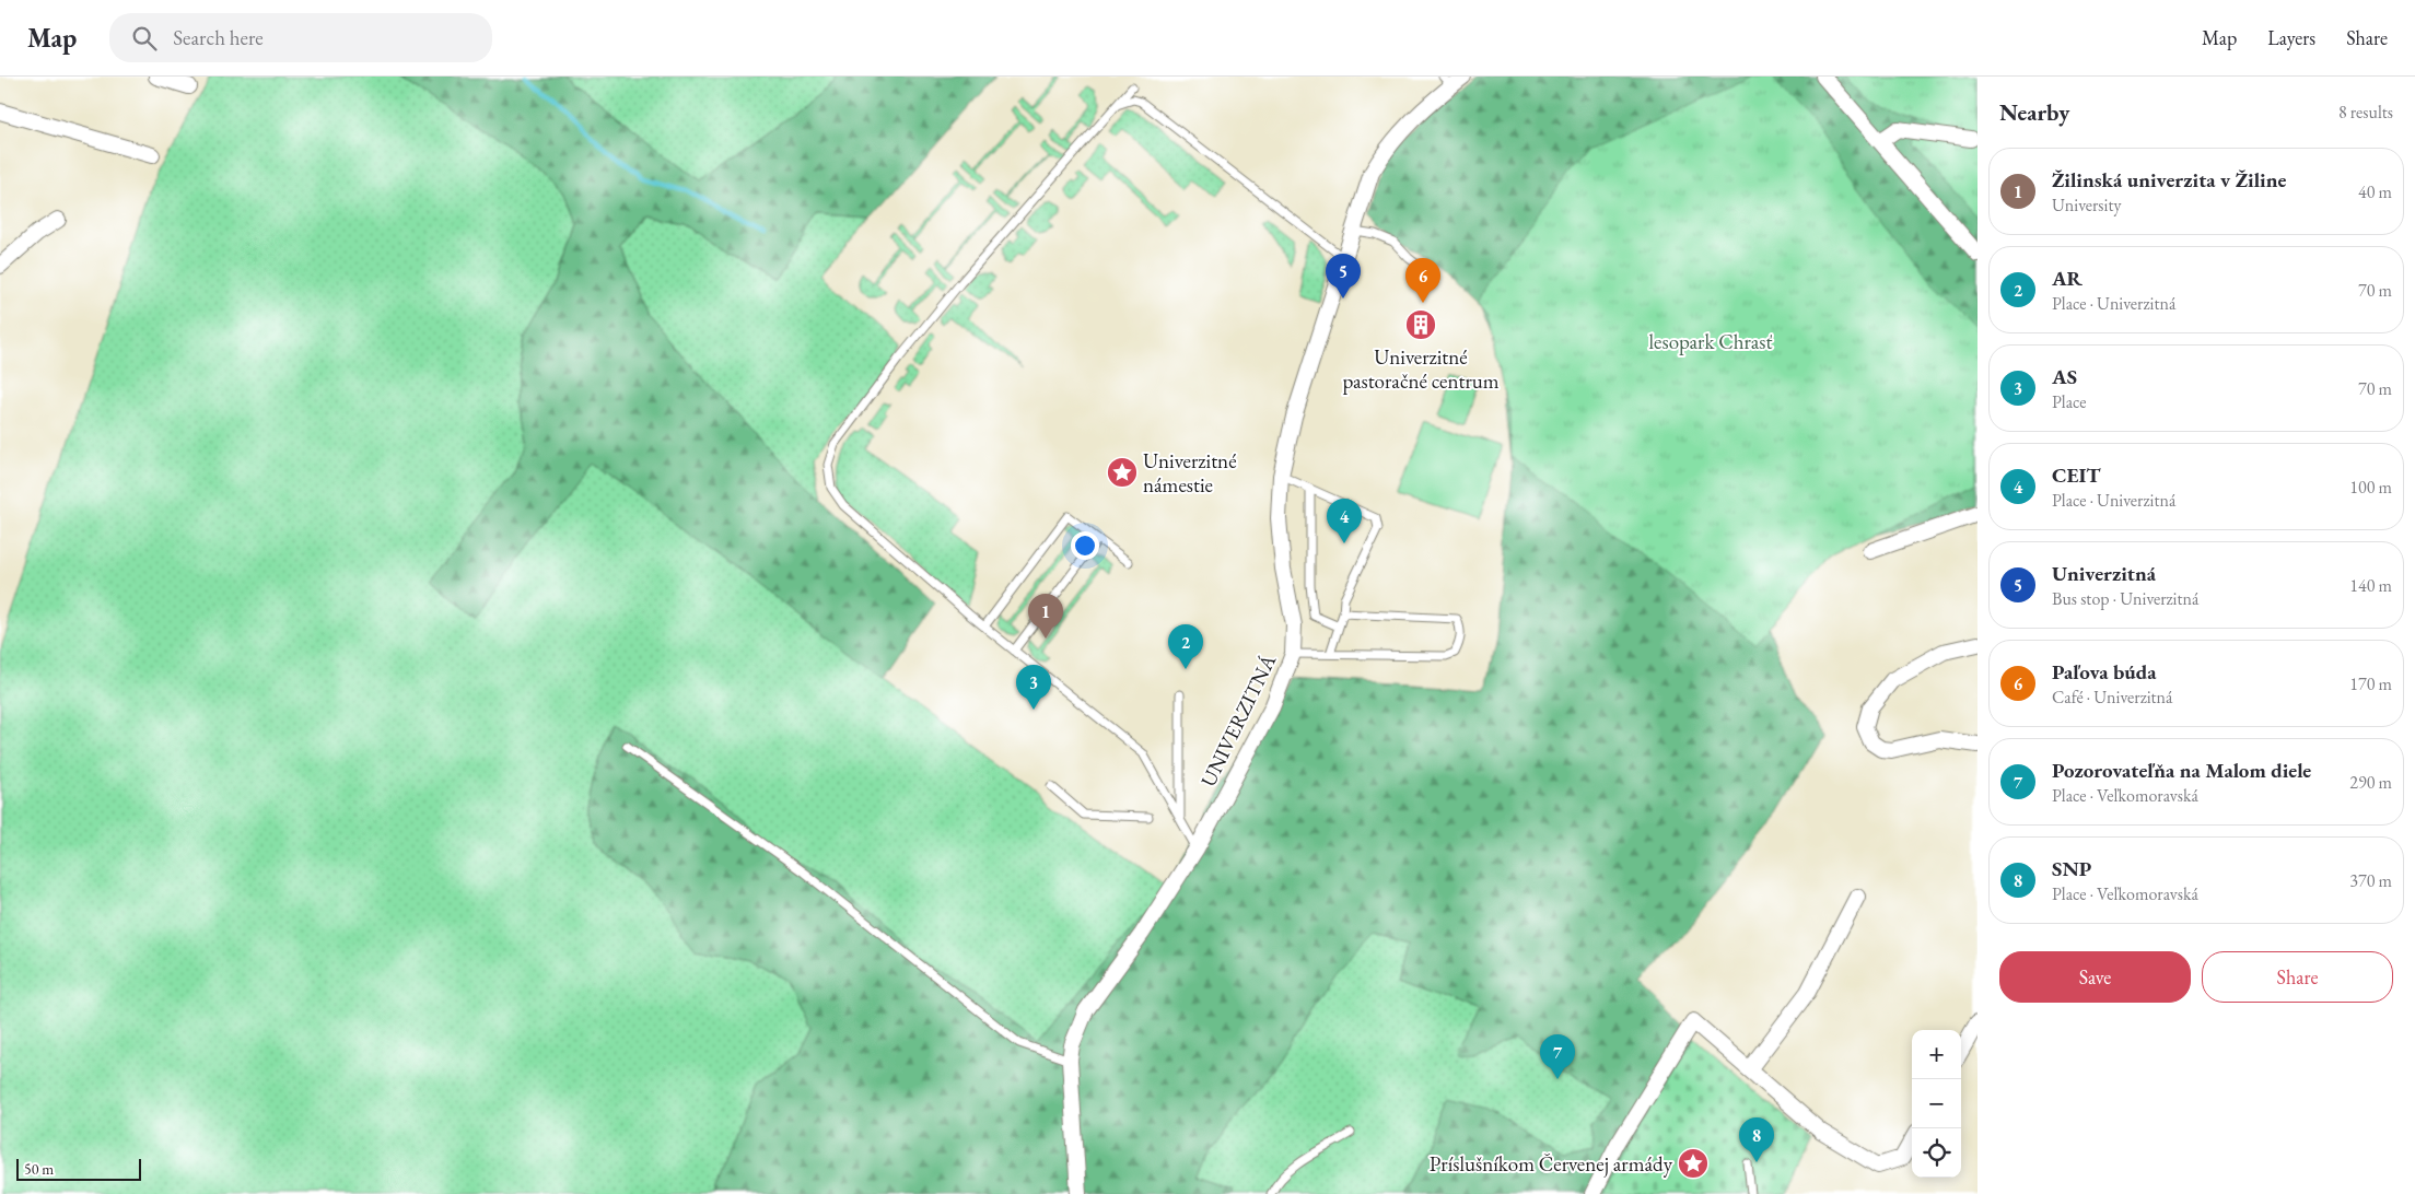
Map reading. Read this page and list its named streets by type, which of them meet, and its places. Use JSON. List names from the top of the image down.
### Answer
{
  "streets": {
    "street": ["UNIVERZITNÁ"]
  },
  "parks": ["lesopark Chrasť"],
  "places": {
    "building": ["Univerzitné pastoračné centrum"],
    "place": ["Univerzitné námestie", "Príslušníkom Červenej armády"]
  },
  "scale_bar": "50 m",
  "page": {
    "header": "Map",
    "search": "Search here",
    "nav": ["Map", "Layers", "Share"],
    "heading": ["Nearby", "8 results"],
    "list": [
      {
        "mark": "1",
        "name": "Žilinská univerzita v Žiline",
        "note": "University",
        "value": "40 m"
      },
      {
        "mark": "2",
        "name": "AR",
        "note": "Place · Univerzitná",
        "value": "70 m"
      },
      {
        "mark": "3",
        "name": "AS",
        "note": "Place",
        "value": "70 m"
      },
      {
        "mark": "4",
        "name": "CEIT",
        "note": "Place · Univerzitná",
        "value": "100 m"
      },
      {
        "mark": "5",
        "name": "Univerzitná",
        "note": "Bus stop · Univerzitná",
        "value": "140 m"
      },
      {
        "mark": "6",
        "name": "Paľova búda",
        "note": "Café · Univerzitná",
        "value": "170 m"
      },
      {
        "mark": "7",
        "name": "Pozorovateľňa na Malom diele",
        "note": "Place · Veľkomoravská",
        "value": "290 m"
      },
      {
        "mark": "8",
        "name": "SNP",
        "note": "Place · Veľkomoravská",
        "value": "370 m"
      }
    ],
    "pins": [
      "5",
      "6",
      "4",
      "1",
      "2",
      "3",
      "7",
      "8"
    ],
    "buttons": ["Save", "Share"],
    "map_buttons": ["+", "−"],
    "scale": "50 m"
  }
}
